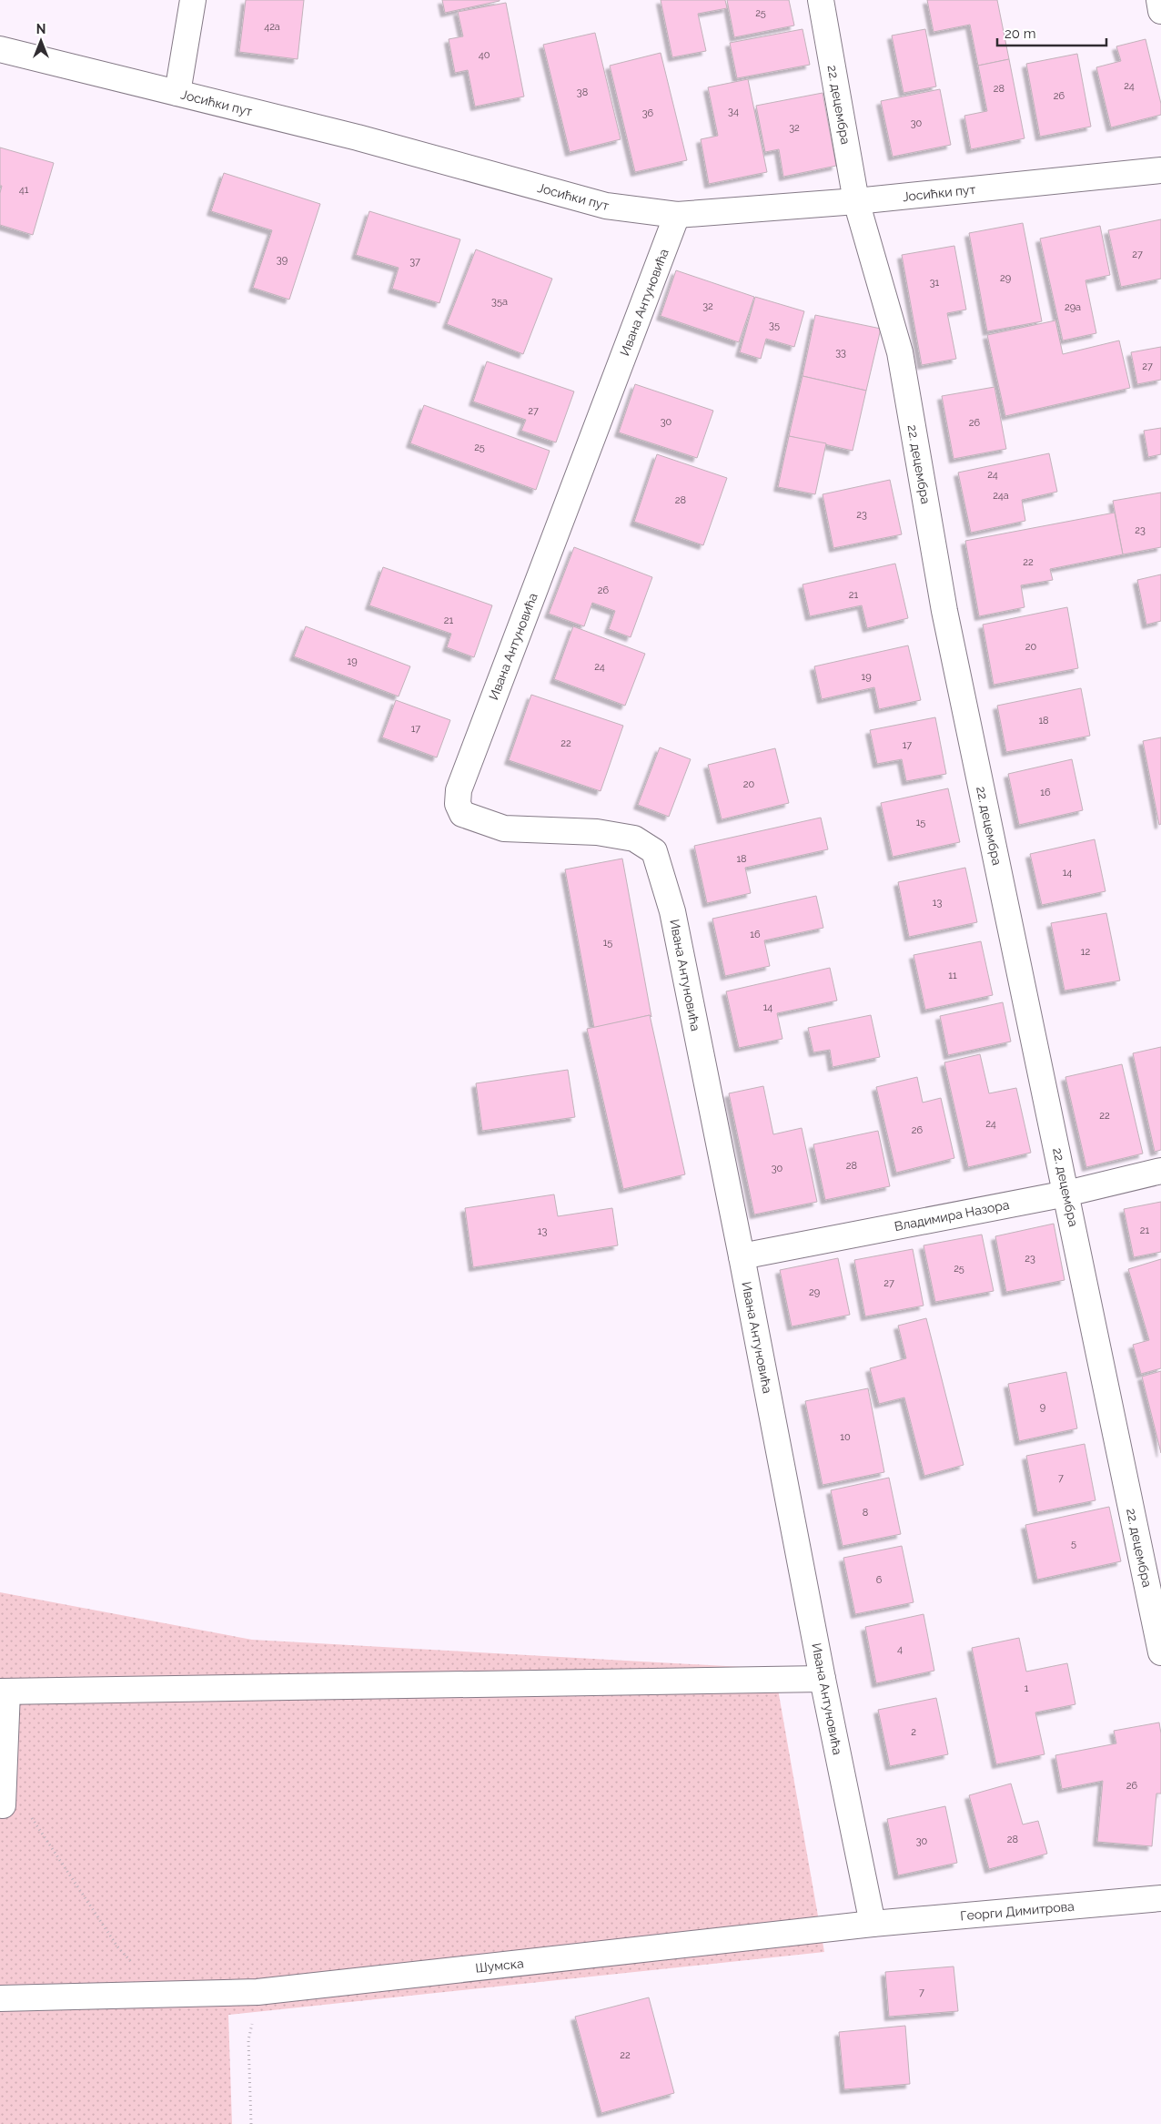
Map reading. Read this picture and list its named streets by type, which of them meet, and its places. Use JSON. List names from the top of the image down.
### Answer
{
  "streets": {
    "street": [
      "Јосићки пут",
      "22. децембра",
      "Ивана Антуновића",
      "Владимира Назора",
      "Георги Димитрова",
      "Шумска"
    ]
  },
  "crossings": [
    ["Јосићки пут", "22. децембра"],
    ["Јосићки пут", "Ивана Антуновића"],
    ["22. децембра", "Владимира Назора"],
    ["Ивана Антуновића", "Владимира Назора"],
    ["Ивана Антуновића", "Георги Димитрова"],
    ["Ивана Антуновића", "Шумска"],
    ["Георги Димитрова", "Шумска"]
  ],
  "house_numbers": [
    "25",
    "42a",
    "40",
    "24",
    "28",
    "38",
    "26",
    "34",
    "36",
    "30",
    "32",
    "41",
    "27",
    "39",
    "37",
    "29",
    "31",
    "35a",
    "32",
    "29a",
    "35",
    "33",
    "27",
    "27",
    "30",
    "26",
    "25",
    "24",
    "24a",
    "28",
    "23",
    "23",
    "22",
    "26",
    "21",
    "21",
    "20",
    "19",
    "24",
    "19",
    "18",
    "17",
    "22",
    "17",
    "20",
    "16",
    "15",
    "18",
    "14",
    "13",
    "16",
    "15",
    "12",
    "11",
    "14",
    "22",
    "24",
    "26",
    "28",
    "30",
    "21",
    "13",
    "23",
    "25",
    "27",
    "29",
    "9",
    "10",
    "7",
    "8",
    "5",
    "6",
    "4",
    "1",
    "2",
    "26",
    "28",
    "30",
    "7",
    "22"
  ],
  "scale_bar": "20 m",
  "north": "top"
}
